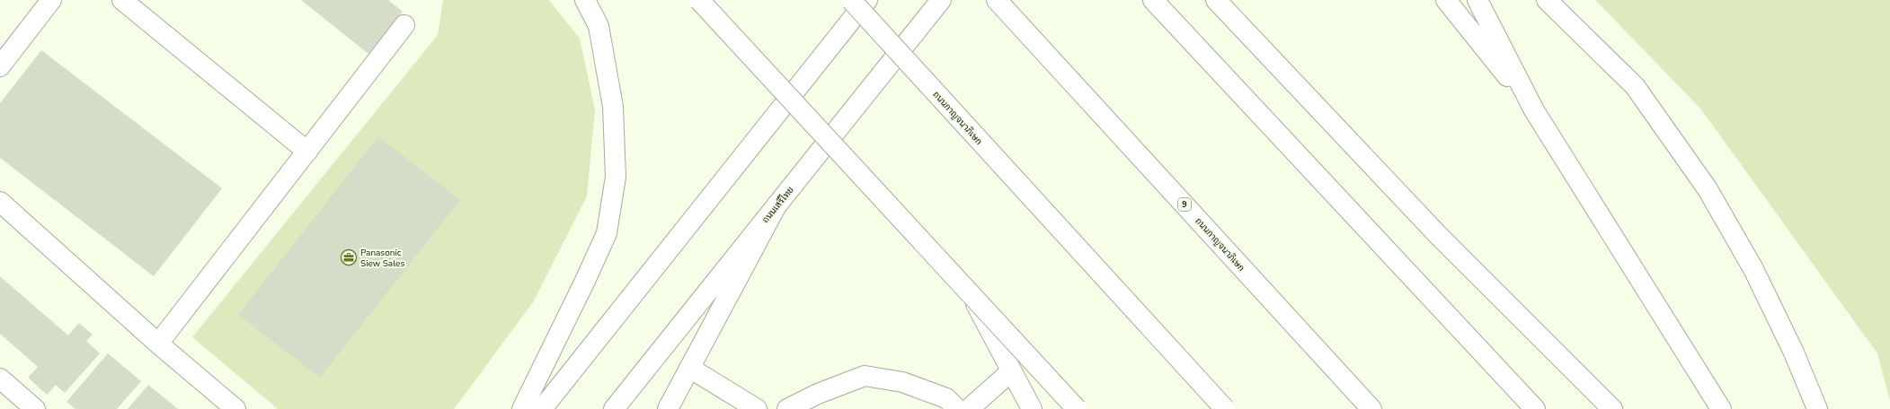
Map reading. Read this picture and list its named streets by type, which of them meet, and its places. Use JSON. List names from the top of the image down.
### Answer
{
  "streets": {
    "main road": ["ถนนกาญจนาภิเษก", "ถนนเสรีไทย", "9"]
  },
  "places": {
    "office": ["Panasonic Siew Sales"]
  }
}
